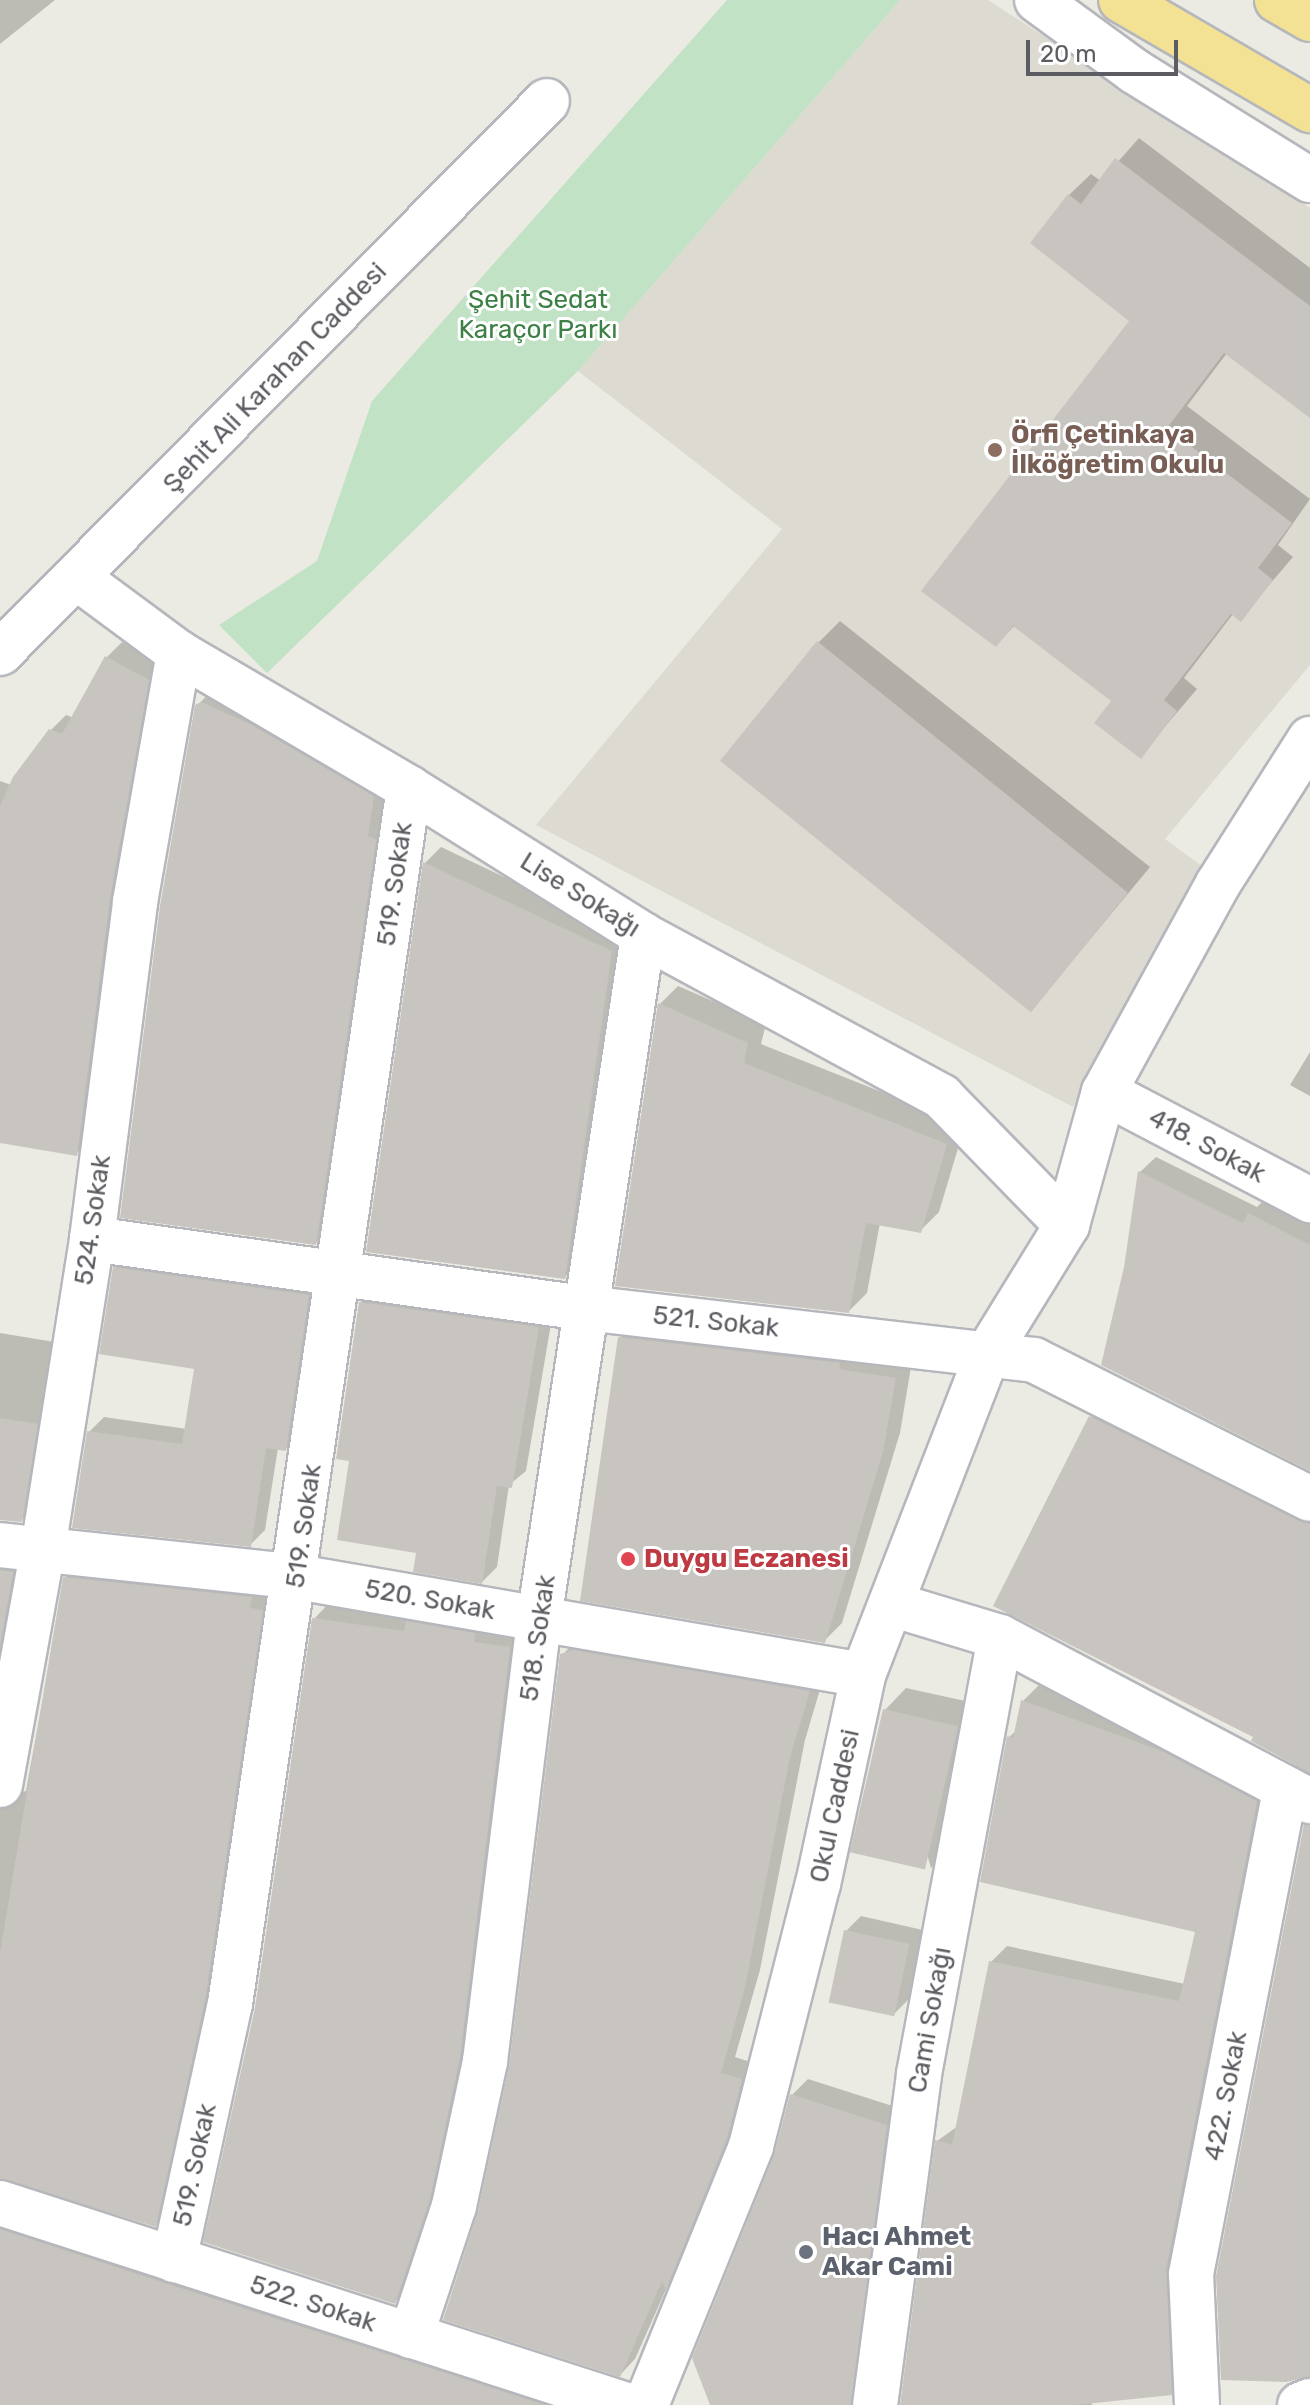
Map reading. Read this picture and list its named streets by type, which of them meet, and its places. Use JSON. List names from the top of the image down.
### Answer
{
  "streets": {
    "street": [
      "Şehit Ali Karahan Caddesi",
      "519. Sokak",
      "Lise Sokağı",
      "418. Sokak",
      "524. Sokak",
      "521. Sokak",
      "520. Sokak",
      "518. Sokak",
      "Okul Caddesi",
      "Cami Sokağı",
      "422. Sokak",
      "522. Sokak"
    ]
  },
  "crossings": [
    ["Şehit Ali Karahan Caddesi", "Lise Sokağı"],
    ["519. Sokak", "Lise Sokağı"],
    ["519. Sokak", "521. Sokak"],
    ["519. Sokak", "520. Sokak"],
    ["519. Sokak", "522. Sokak"],
    ["Lise Sokağı", "524. Sokak"],
    ["Lise Sokağı", "518. Sokak"],
    ["Lise Sokağı", "Okul Caddesi"],
    ["418. Sokak", "Okul Caddesi"],
    ["524. Sokak", "521. Sokak"],
    ["524. Sokak", "520. Sokak"],
    ["521. Sokak", "518. Sokak"],
    ["521. Sokak", "Okul Caddesi"],
    ["520. Sokak", "518. Sokak"],
    ["520. Sokak", "Okul Caddesi"],
    ["518. Sokak", "522. Sokak"]
  ],
  "parks": ["Şehit Sedat Karaçor Parkı"],
  "places": ["Örfi Çetinkaya İlköğretim Okulu", "Duygu Eczanesi", "Hacı Ahmet Akar Cami"],
  "scale_bar": "20 m"
}
